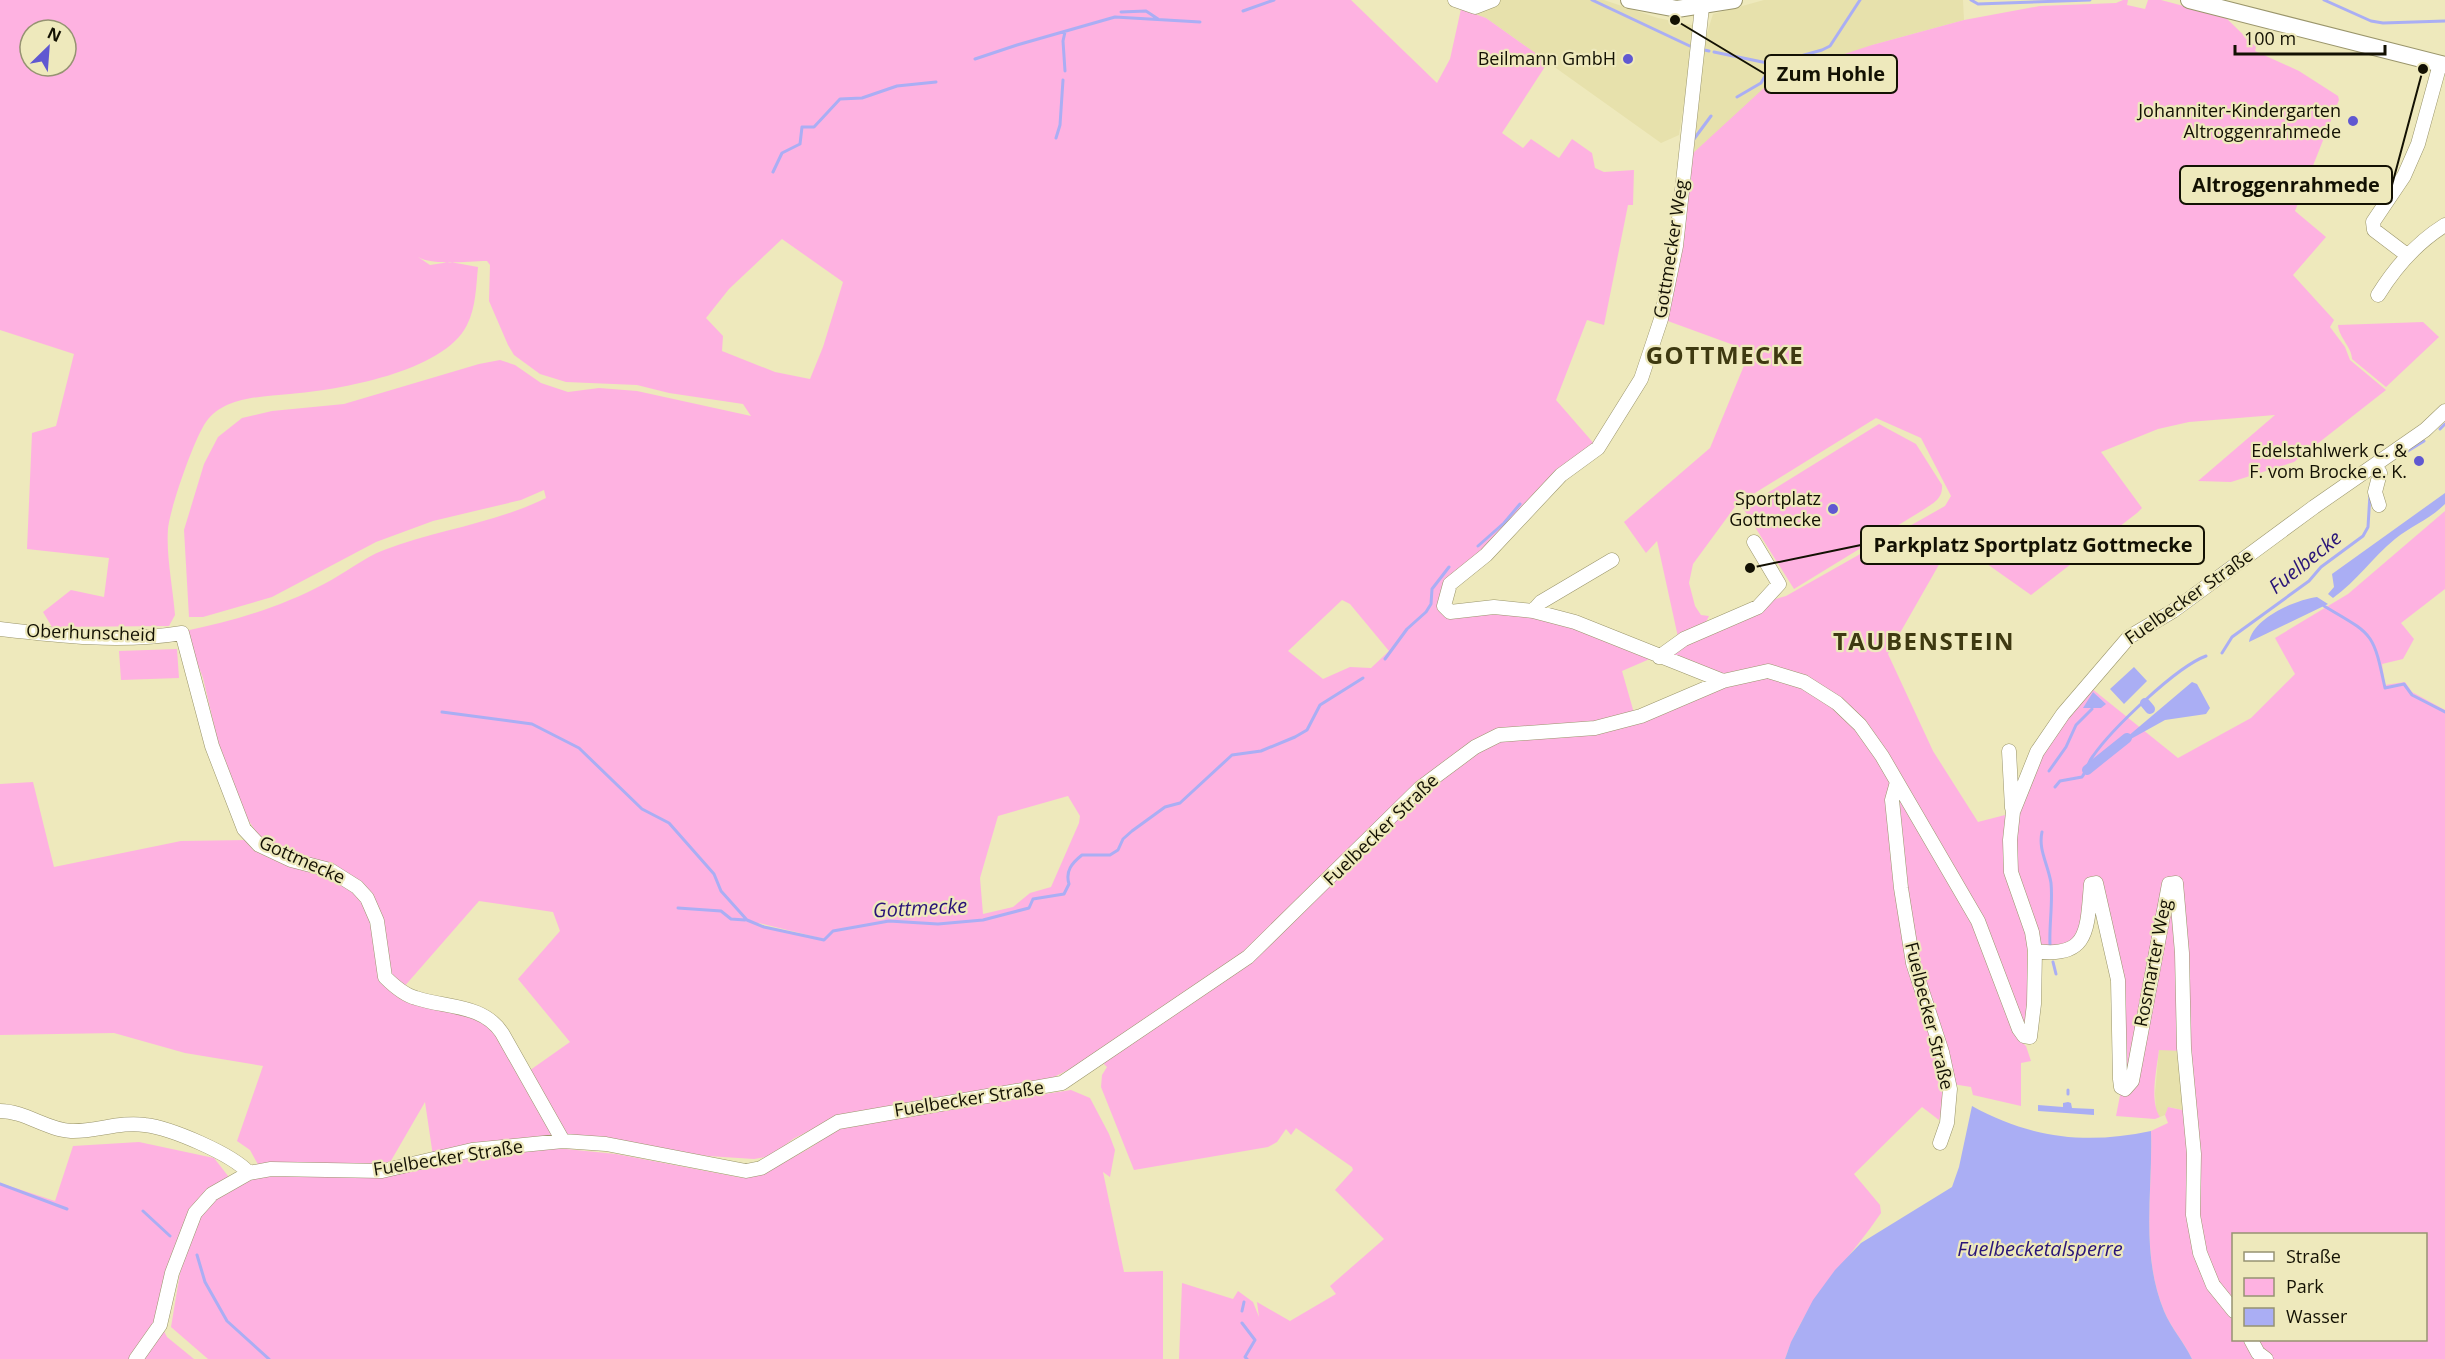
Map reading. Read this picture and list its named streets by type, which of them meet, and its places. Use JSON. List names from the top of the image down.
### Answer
{
  "streets": {
    "street": [
      "Gottmecker Weg",
      "Fuelbecker Straße",
      "Oberhunscheid",
      "Gottmecke",
      "Rosmarter Weg"
    ]
  },
  "crossings": [
    ["Gottmecker Weg", "Fuelbecker Straße"],
    ["Fuelbecker Straße", "Gottmecke"],
    ["Fuelbecker Straße", "Rosmarter Weg"],
    ["Oberhunscheid", "Gottmecke"]
  ],
  "districts": ["GOTTMECKE", "TAUBENSTEIN"],
  "water": ["Fuelbecke", "Gottmecke", "Fuelbecketalsperre"],
  "places": [
    "Zum Hohle",
    "Beilmann GmbH",
    "Altroggenrahmede",
    "Johanniter-Kindergarten Altroggenrahmede",
    "Edelstahlwerk C. & F. vom Brocke e. K.",
    "Sportplatz Gottmecke",
    "Parkplatz Sportplatz Gottmecke"
  ],
  "legend": ["Straße", "Park", "Wasser"],
  "scale_bar": "100 m",
  "north": "top right"
}
